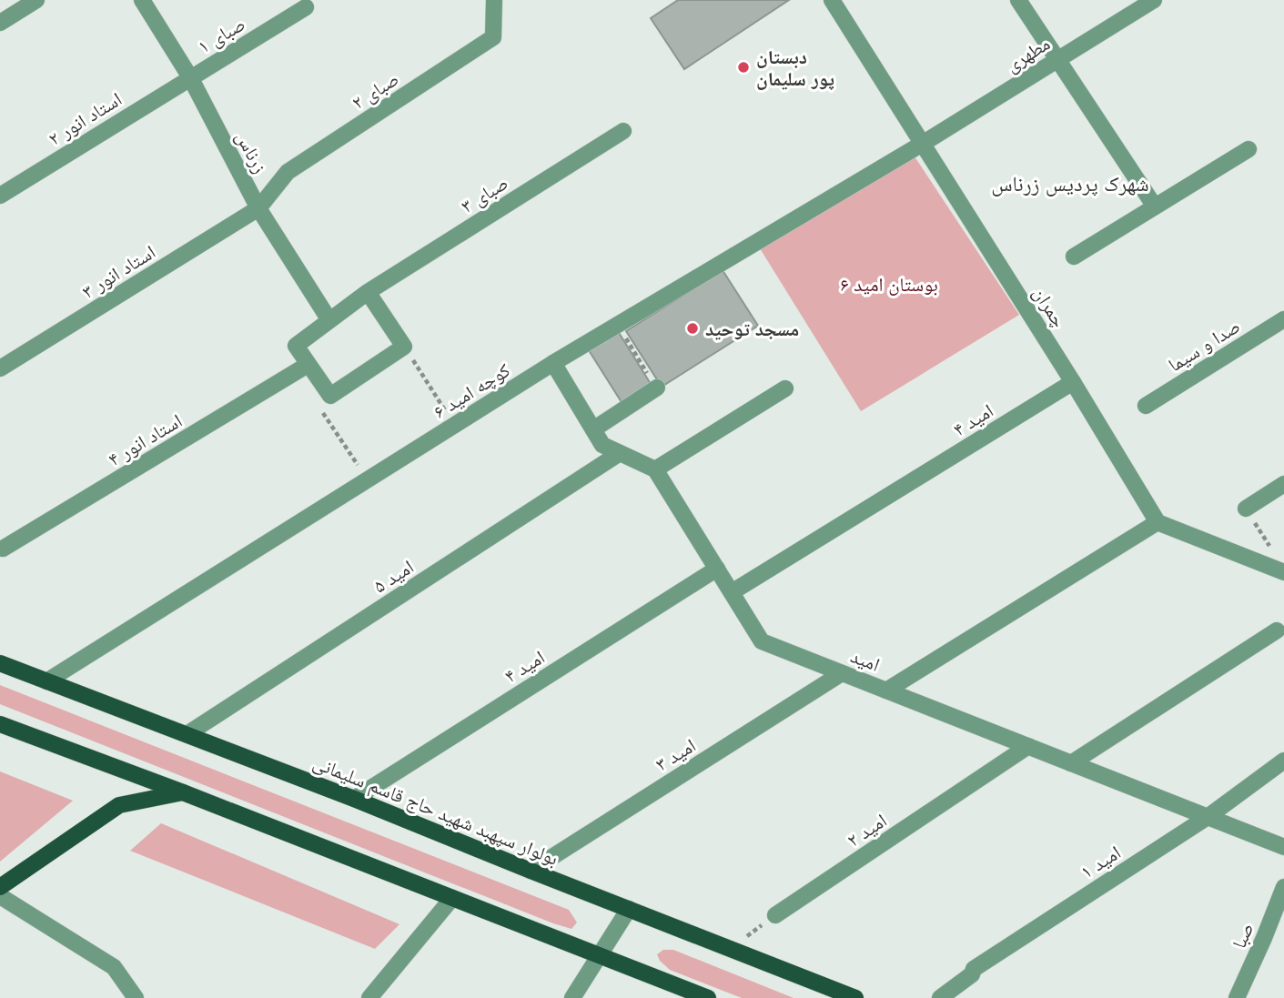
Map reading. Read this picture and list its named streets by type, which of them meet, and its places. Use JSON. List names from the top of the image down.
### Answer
{
  "streets": {
    "main road": ["بولوار سپهبد شهید حاج قاسم سلیمانی"],
    "street": [
      "صبای ۱",
      "مطهری",
      "صبای ۲",
      "استاد انور ۲",
      "زرناس",
      "صبای ۳",
      "استاد انور ۳",
      "چمران",
      "صدا و سیما",
      "کوچه امید ۶",
      "امید ۴",
      "استاد انور ۴",
      "امید ۵",
      "امید",
      "امید ۳",
      "امید ۲",
      "امید ۱",
      "صبا"
    ]
  },
  "crossings": [
    ["صبای ۱", "استاد انور ۲"],
    ["صبای ۱", "زرناس"],
    ["مطهری", "چمران"],
    ["مطهری", "کوچه امید ۶"],
    ["صبای ۲", "زرناس"],
    ["صبای ۲", "استاد انور ۳"],
    ["استاد انور ۲", "زرناس"],
    ["زرناس", "استاد انور ۳"],
    ["چمران", "کوچه امید ۶"],
    ["چمران", "امید ۴"],
    ["کوچه امید ۶", "بولوار سپهبد شهید حاج قاسم سلیمانی"],
    ["امید ۴", "امید"],
    ["امید ۴", "بولوار سپهبد شهید حاج قاسم سلیمانی"],
    ["امید ۵", "بولوار سپهبد شهید حاج قاسم سلیمانی"],
    ["امید", "امید ۳"],
    ["امید", "امید ۲"],
    ["امید", "امید ۱"],
    ["امید ۳", "بولوار سپهبد شهید حاج قاسم سلیمانی"]
  ],
  "districts": ["شهرک پردیس زرناس"],
  "parks": ["بوستان امید ۶"],
  "places": ["دبستان پور سلیمان", "مسجد توحید"]
}
